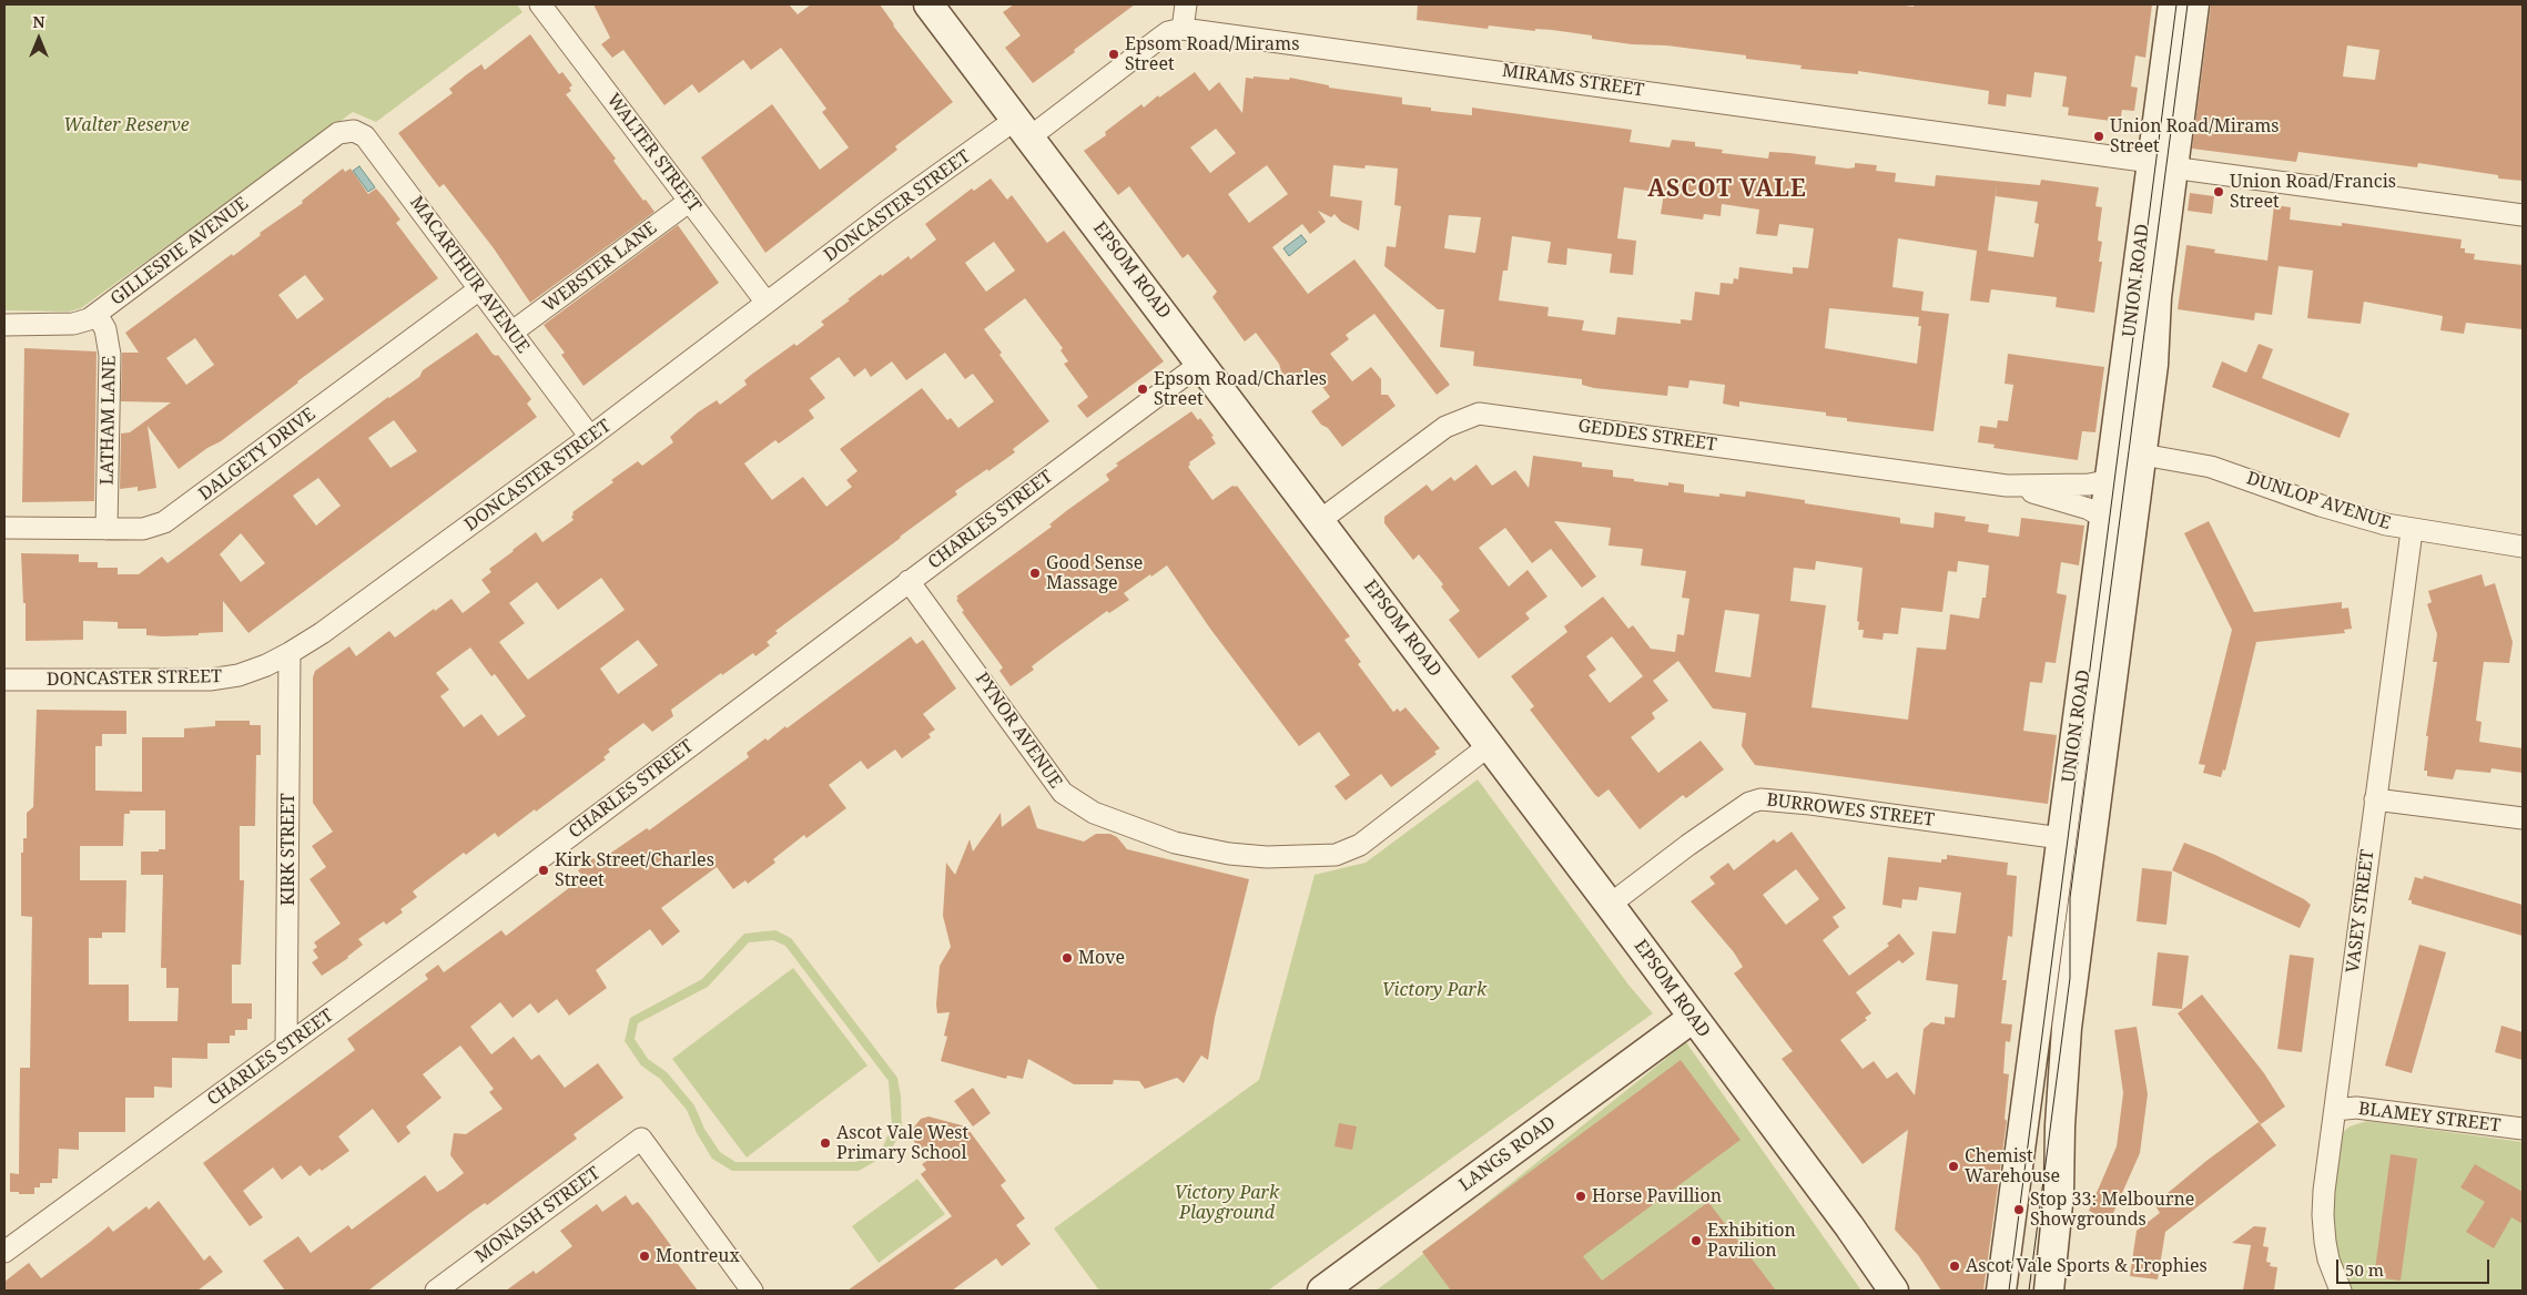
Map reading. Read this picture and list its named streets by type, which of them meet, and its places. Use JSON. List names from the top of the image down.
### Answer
{
  "streets": {
    "street": [
      "MIRAMS STREET",
      "WALTER STREET",
      "DONCASTER STREET",
      "GILLESPIE AVENUE",
      "WEBSTER LANE",
      "EPSOM ROAD",
      "MACARTHUR AVENUE",
      "UNION ROAD",
      "LATHAM LANE",
      "GEDDES STREET",
      "DALGETY DRIVE",
      "DUNLOP AVENUE",
      "CHARLES STREET",
      "PYNOR AVENUE",
      "BURROWES STREET",
      "KIRK STREET",
      "VASEY STREET",
      "BLAMEY STREET",
      "LANGS ROAD",
      "MONASH STREET"
    ]
  },
  "crossings": [
    ["MIRAMS STREET", "UNION ROAD"],
    ["WALTER STREET", "DONCASTER STREET"],
    ["WALTER STREET", "WEBSTER LANE"],
    ["DONCASTER STREET", "EPSOM ROAD"],
    ["DONCASTER STREET", "MACARTHUR AVENUE"],
    ["DONCASTER STREET", "KIRK STREET"],
    ["GILLESPIE AVENUE", "MACARTHUR AVENUE"],
    ["GILLESPIE AVENUE", "LATHAM LANE"],
    ["WEBSTER LANE", "MACARTHUR AVENUE"],
    ["EPSOM ROAD", "GEDDES STREET"],
    ["EPSOM ROAD", "CHARLES STREET"],
    ["EPSOM ROAD", "PYNOR AVENUE"],
    ["EPSOM ROAD", "BURROWES STREET"],
    ["EPSOM ROAD", "LANGS ROAD"],
    ["MACARTHUR AVENUE", "DALGETY DRIVE"],
    ["UNION ROAD", "GEDDES STREET"],
    ["UNION ROAD", "DUNLOP AVENUE"],
    ["UNION ROAD", "BURROWES STREET"],
    ["LATHAM LANE", "DALGETY DRIVE"],
    ["GEDDES STREET", "DUNLOP AVENUE"],
    ["DUNLOP AVENUE", "VASEY STREET"],
    ["CHARLES STREET", "PYNOR AVENUE"],
    ["CHARLES STREET", "KIRK STREET"],
    ["VASEY STREET", "BLAMEY STREET"]
  ],
  "districts": ["ASCOT VALE"],
  "parks": ["Walter Reserve", "Victory Park", "Victory Park Playground"],
  "places": [
    "Epsom Road/Mirams Street",
    "Union Road/Mirams Street",
    "Union Road/Francis Street",
    "Epsom Road/Charles Street",
    "Good Sense Massage",
    "Kirk Street/Charles Street",
    "Move",
    "Ascot Vale West Primary School",
    "Chemist Warehouse",
    "Horse Pavillion",
    "Stop 33: Melbourne Showgrounds",
    "Exhibition Pavilion",
    "Montreux",
    "Ascot Vale Sports & Trophies"
  ],
  "scale_bar": "50 m",
  "north": "top"
}
